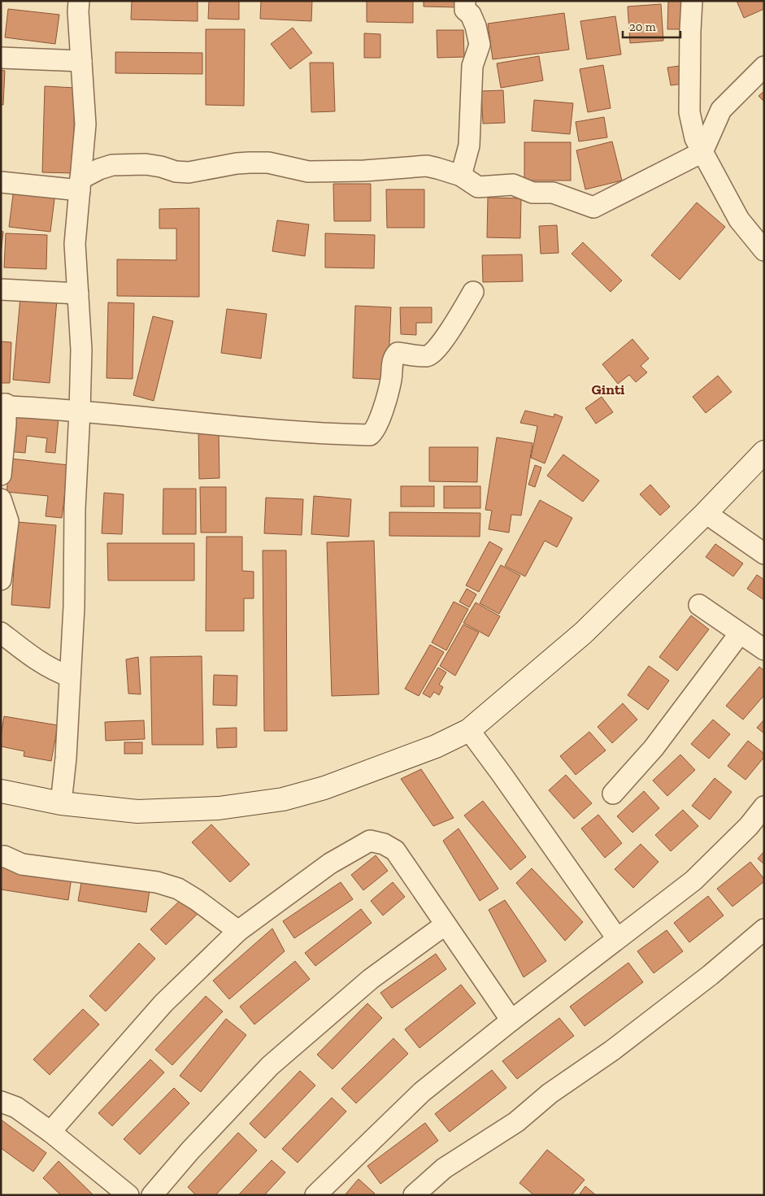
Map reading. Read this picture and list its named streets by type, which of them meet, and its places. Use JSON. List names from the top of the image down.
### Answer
{
  "districts": ["Ginti"],
  "scale_bar": "20 m"
}
